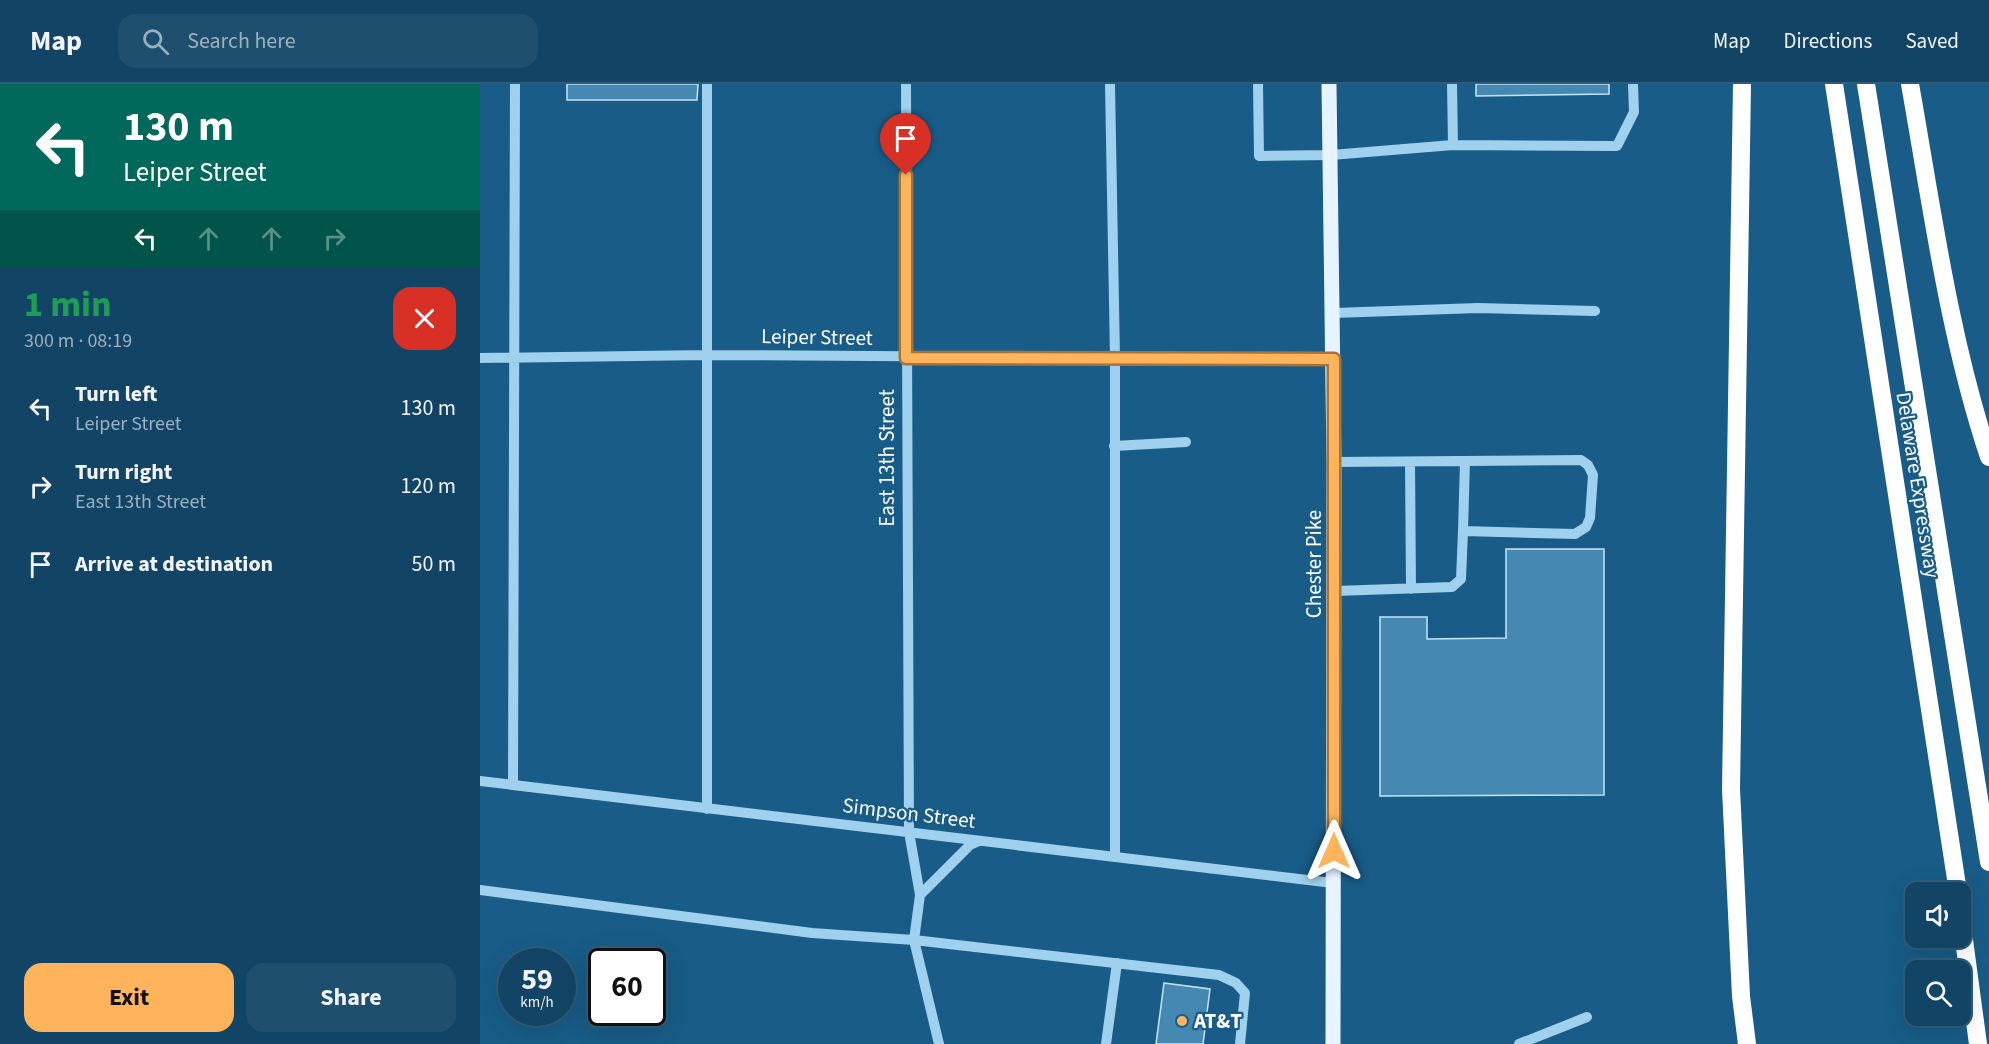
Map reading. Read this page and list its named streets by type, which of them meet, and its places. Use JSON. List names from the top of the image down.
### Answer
{
  "streets": {
    "highway": ["Delaware Expressway"],
    "main road": ["Chester Pike"],
    "street": ["Leiper Street", "East 13th Street", "Simpson Street"]
  },
  "crossings": [
    ["Leiper Street", "East 13th Street"],
    ["Leiper Street", "Chester Pike"],
    ["East 13th Street", "Simpson Street"],
    ["Chester Pike", "Simpson Street"]
  ],
  "places": ["AT&T"],
  "page": {
    "header": "Map",
    "search": "Search here",
    "nav": ["Map", "Directions", "Saved"],
    "turn": ["130 m", "Leiper Street"],
    "heading": ["1 min", "300 m · 08:19"],
    "list": [
      {
        "name": "Turn left",
        "note": "Leiper Street",
        "value": "130 m"
      },
      {
        "name": "Turn right",
        "note": "East 13th Street",
        "value": "120 m"
      },
      {
        "name": "Arrive at destination",
        "value": "50 m"
      }
    ],
    "speed": "59 km/h",
    "limit": "60",
    "buttons": ["Exit", "Share"]
  }
}
